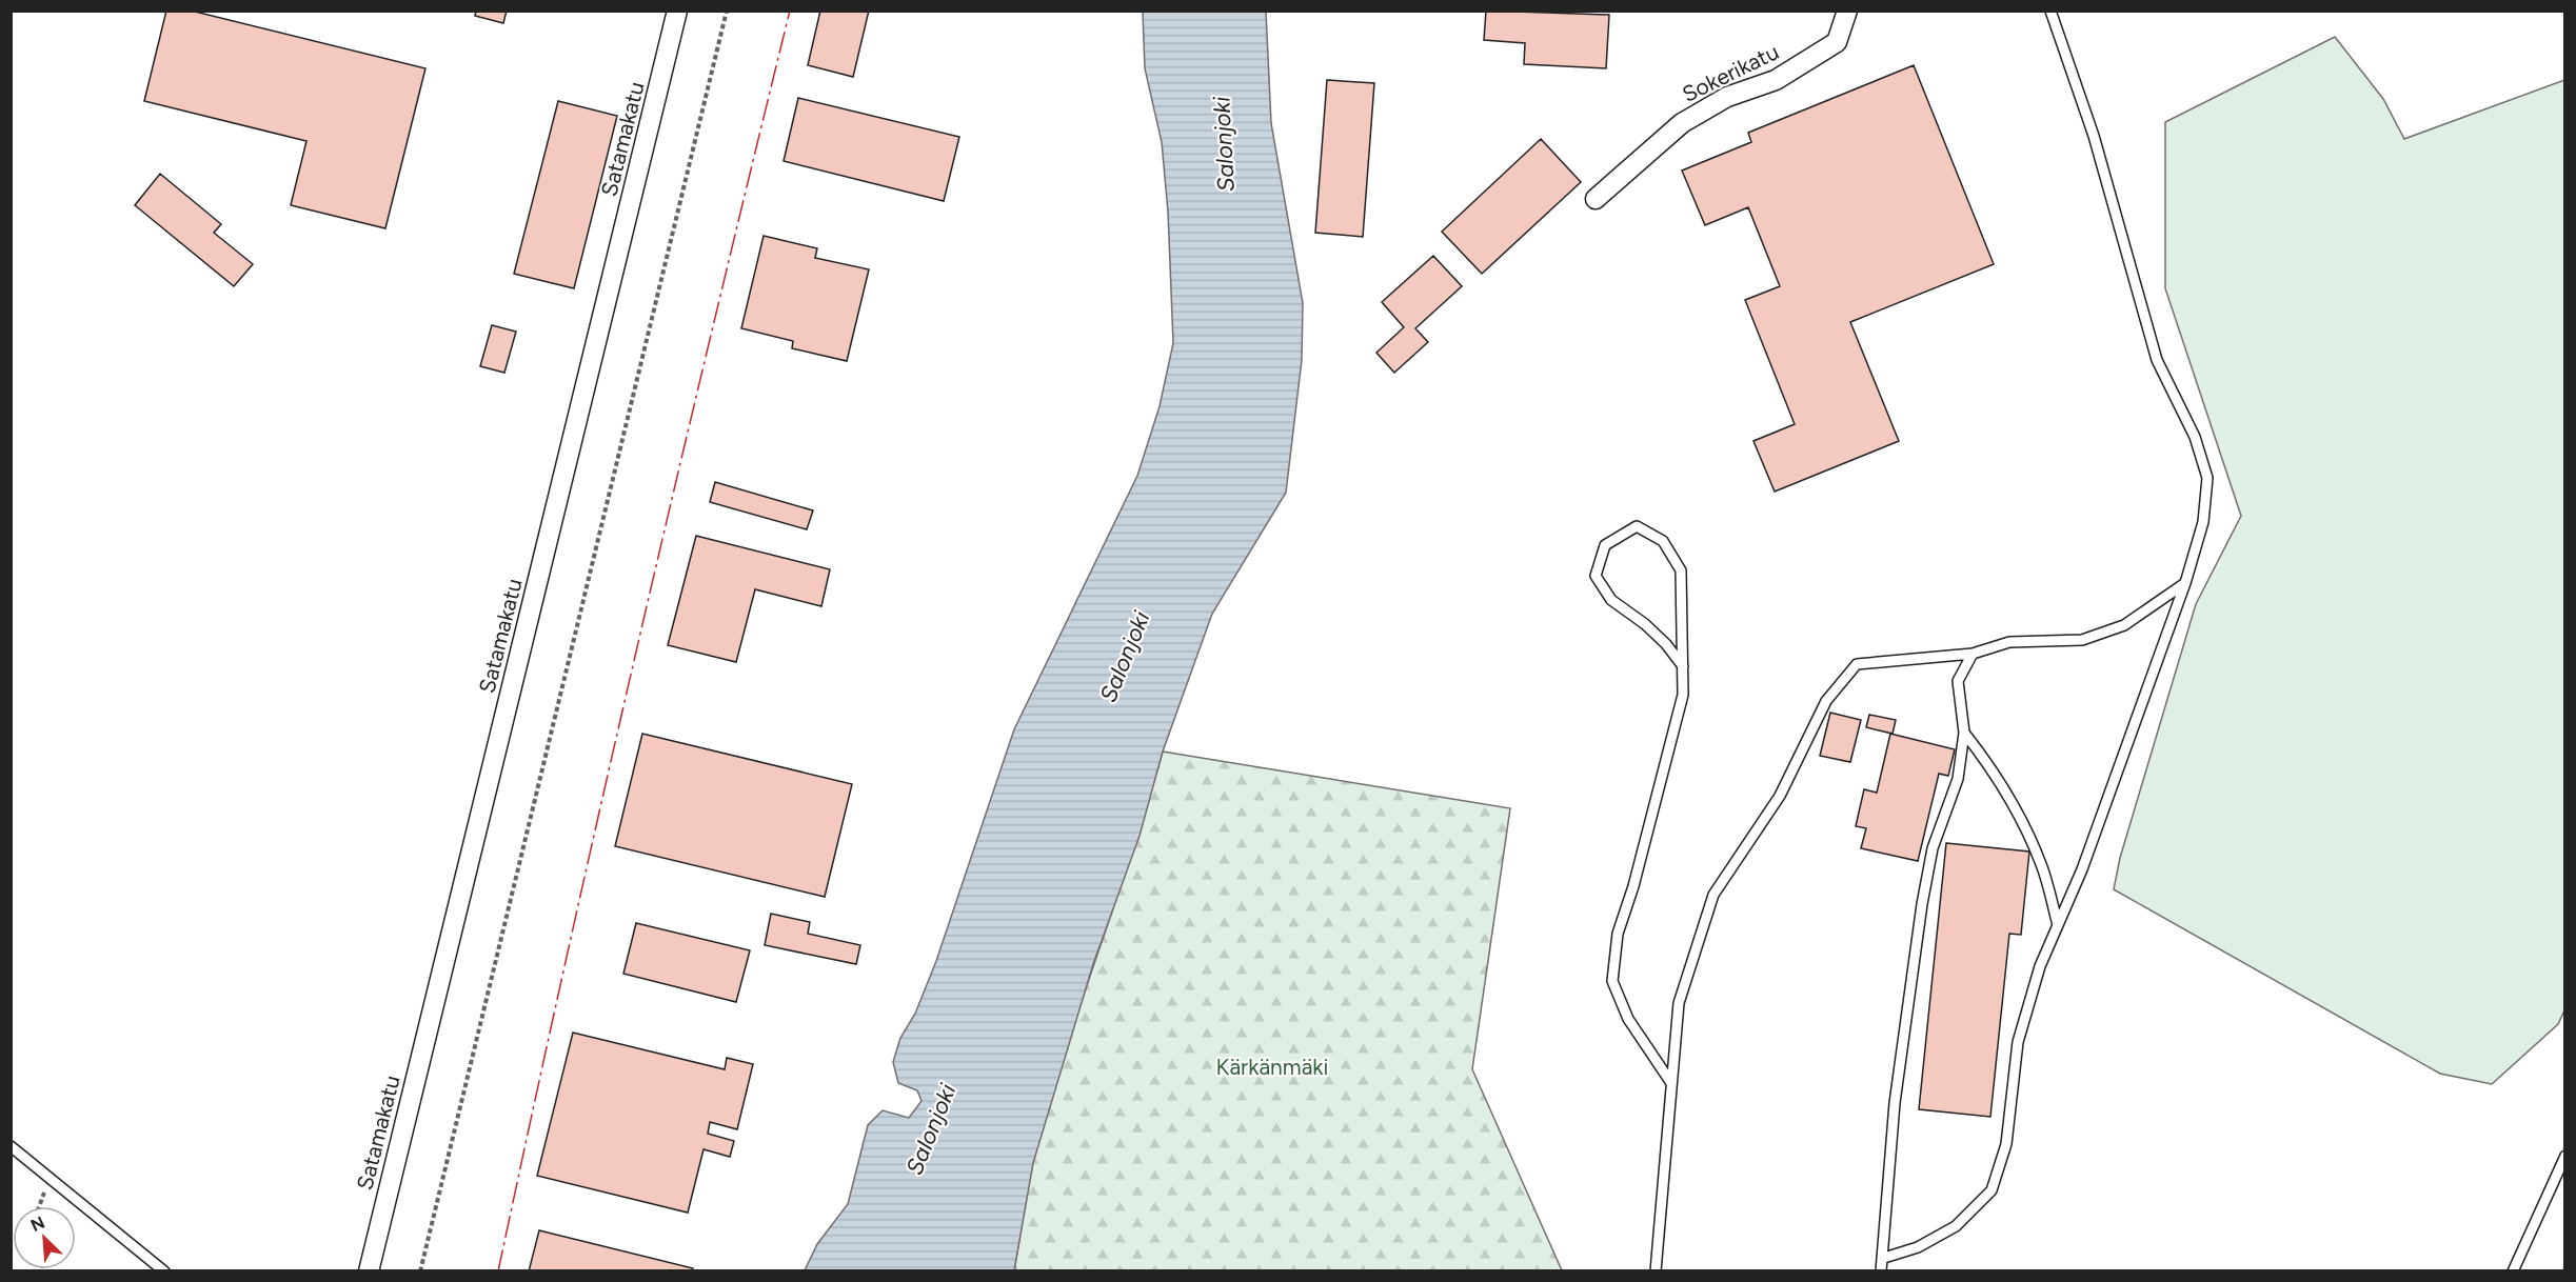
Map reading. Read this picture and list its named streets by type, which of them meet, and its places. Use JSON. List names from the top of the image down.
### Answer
{
  "streets": {
    "street": ["Sokerikatu", "Satamakatu"]
  },
  "water": ["Salonjoki"],
  "parks": ["Kärkänmäki"],
  "north": "top left"
}
